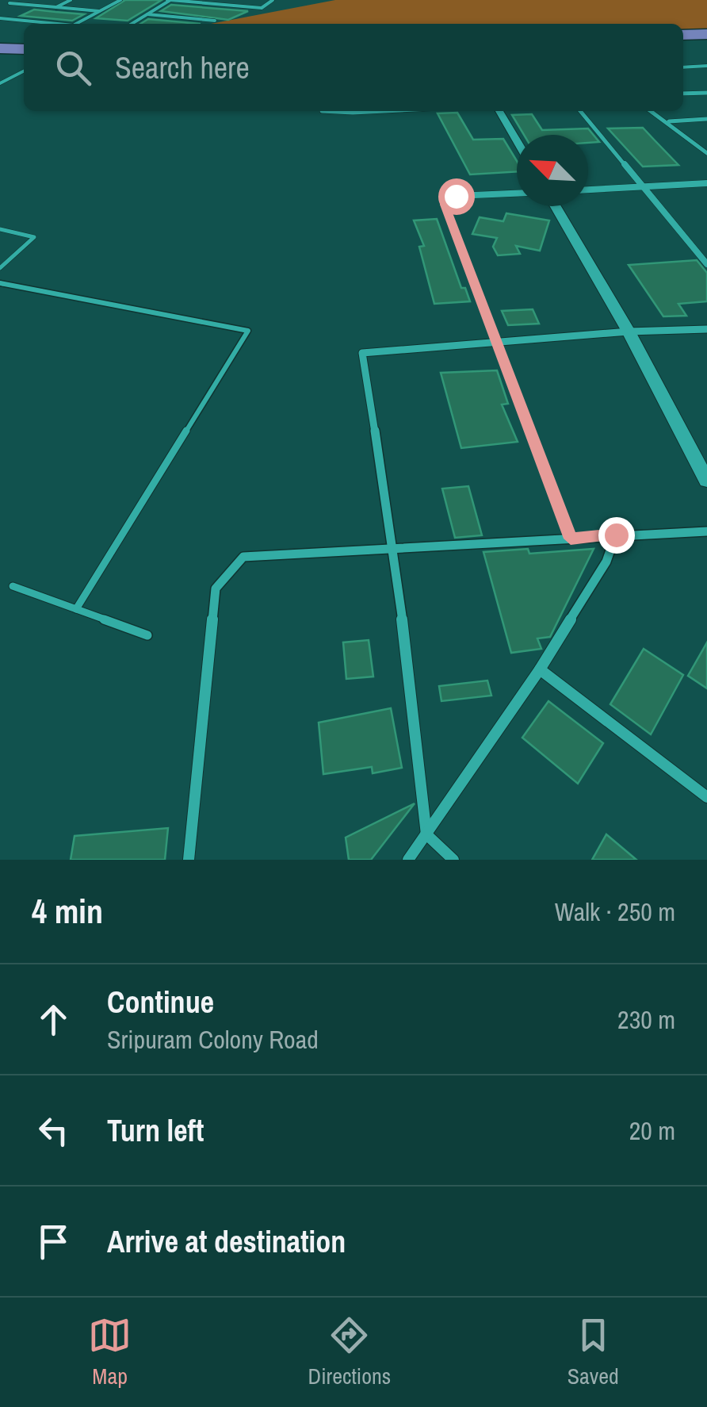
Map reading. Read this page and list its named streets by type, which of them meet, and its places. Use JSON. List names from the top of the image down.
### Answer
{
  "north": "top left",
  "page": {
    "search": "Search here",
    "heading": ["4 min", "Walk · 250 m"],
    "list": [
      ["Continue", "Sripuram Colony Road", "230 m"],
      ["Turn left", "20 m"],
      "Arrive at destination"
    ],
    "nav": ["Map", "Directions", "Saved"]
  }
}
